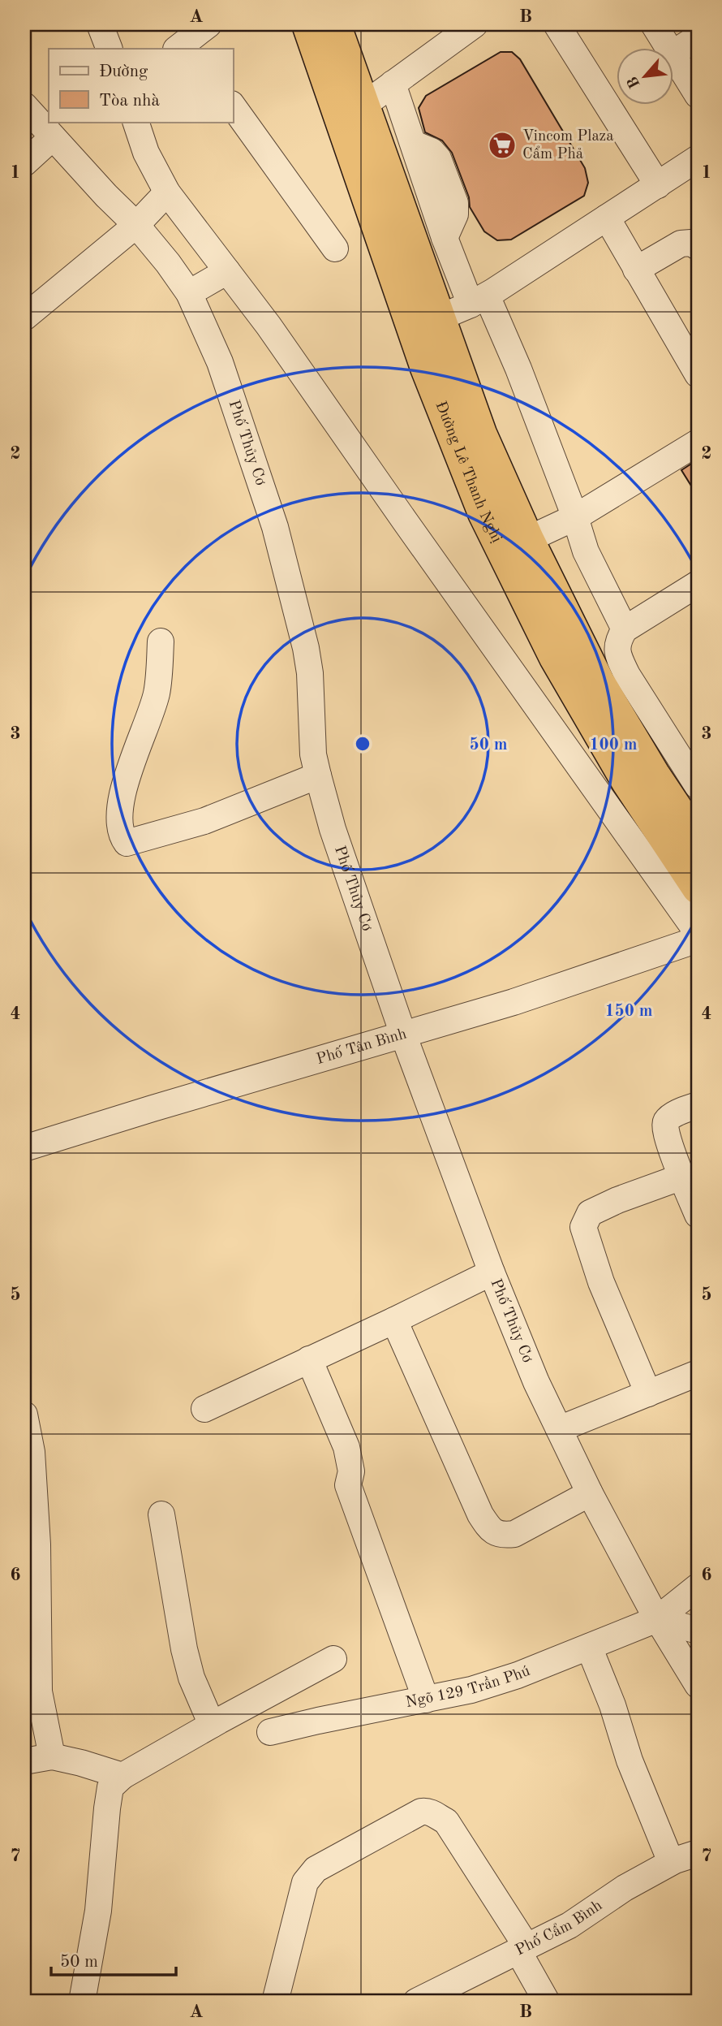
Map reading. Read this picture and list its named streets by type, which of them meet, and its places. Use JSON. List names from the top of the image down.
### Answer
{
  "streets": {
    "highway": ["Đường Lê Thanh Nghị"],
    "street": [
      "Phố Thủy Cơ",
      "Phố Tân Bình",
      "Ngõ 129 Trần Phú",
      "Phố Cẩm Bình"
    ]
  },
  "crossings": [
    ["Phố Thủy Cơ", "Phố Tân Bình"],
    ["Phố Thủy Cơ", "Ngõ 129 Trần Phú"]
  ],
  "places": {
    "supermarket": ["Vincom Plaza Cẩm Phả"]
  },
  "legend": ["Đường", "Tòa nhà"],
  "scale_bar": "50 m",
  "north": "bottom left",
  "grid": {
    "columns": ["A", "B"],
    "rows": [
      "1",
      "2",
      "3",
      "4",
      "5",
      "6",
      "7"
    ]
  },
  "rings": ["50 m", "100 m", "150 m"]
}
